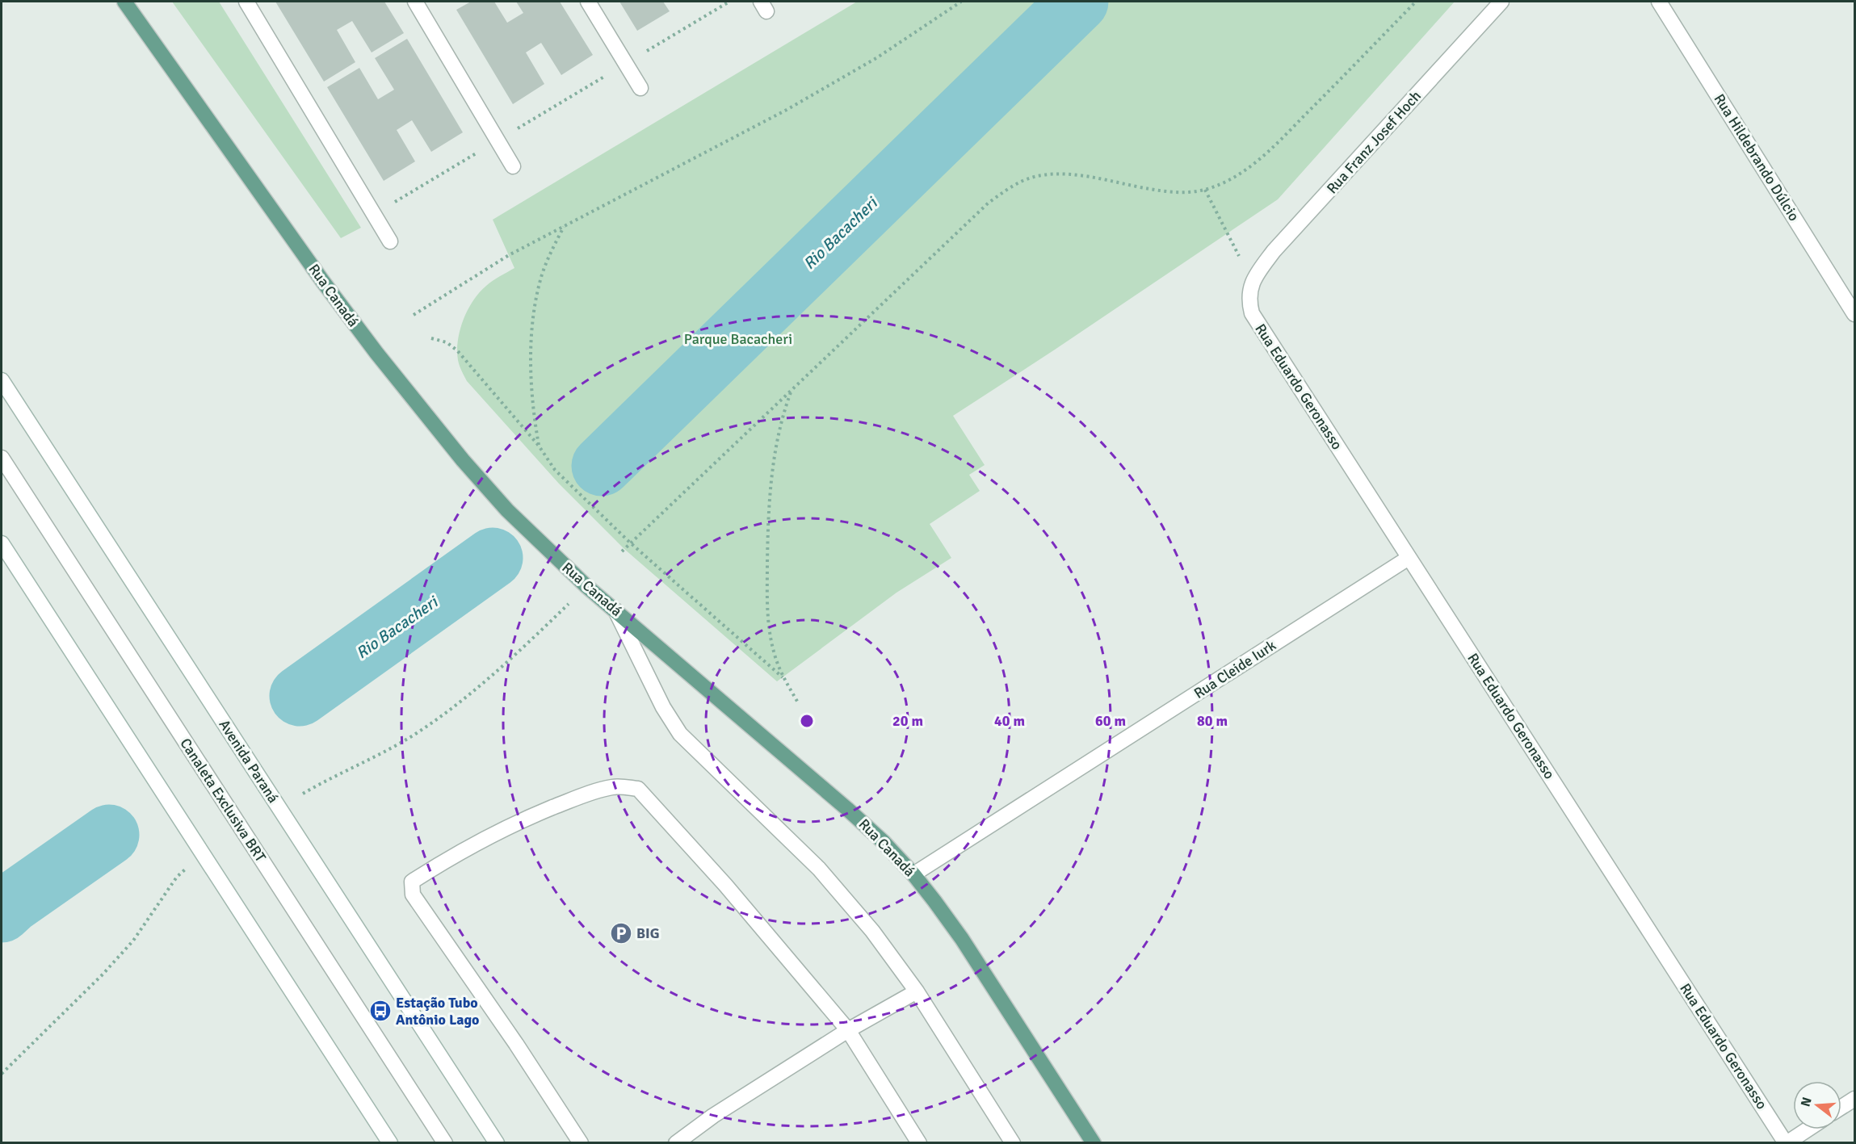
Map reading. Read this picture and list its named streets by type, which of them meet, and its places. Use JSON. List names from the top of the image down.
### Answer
{
  "streets": {
    "main road": ["Rua Canadá"],
    "street": [
      "Rua Franz Josef Hoch",
      "Rua Hildebrando Dúlcio",
      "Rua Eduardo Geronasso",
      "Rua Cleide Iurk",
      "Avenida Paraná",
      "Canaleta Exclusiva BRT"
    ]
  },
  "crossings": [
    ["Rua Franz Josef Hoch", "Rua Eduardo Geronasso"],
    ["Rua Canadá", "Rua Cleide Iurk"],
    ["Rua Eduardo Geronasso", "Rua Cleide Iurk"]
  ],
  "water": ["Rio Bacacheri"],
  "parks": ["Parque Bacacheri"],
  "places": {
    "parking": ["BIG"],
    "bus stop": ["Estação Tubo Antônio Lago"]
  },
  "north": "left",
  "rings": [
    "20 m",
    "40 m",
    "60 m",
    "80 m"
  ]
}
